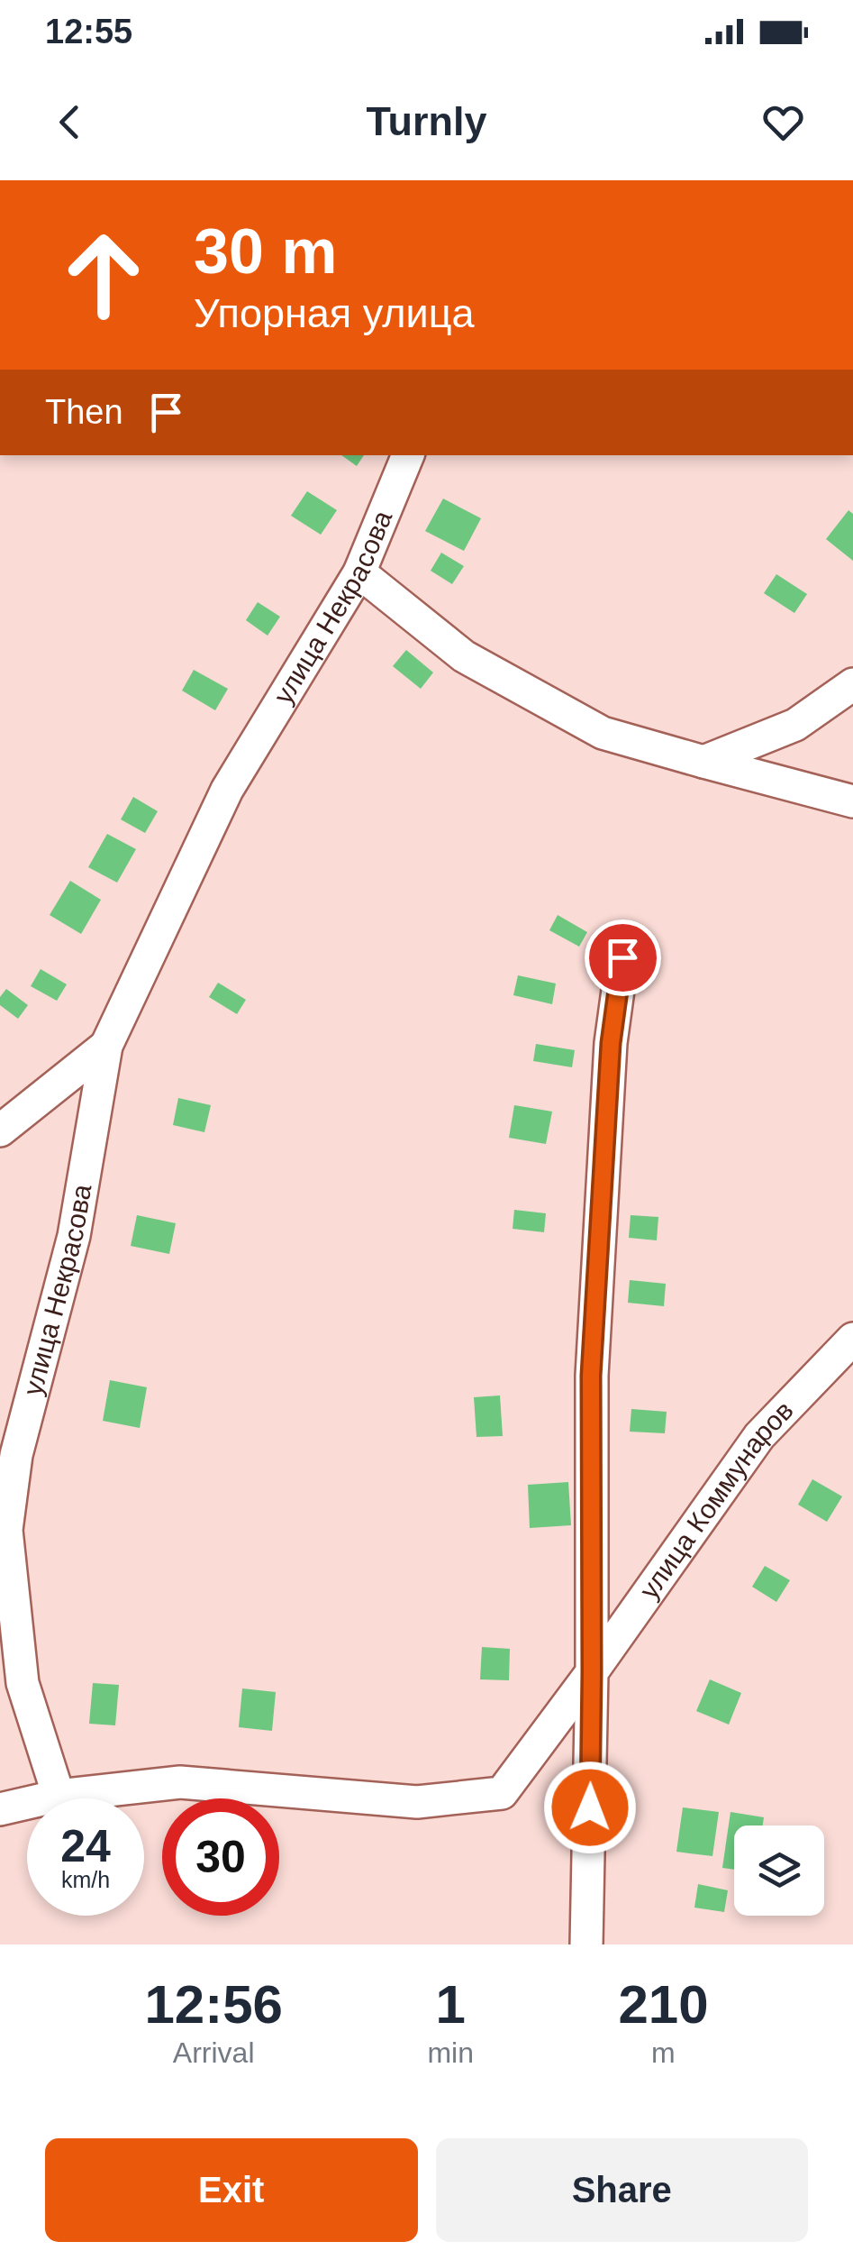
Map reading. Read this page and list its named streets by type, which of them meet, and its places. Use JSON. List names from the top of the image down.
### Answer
{
  "streets": {
    "street": ["улица Некрасова", "улица Коммунаров"]
  },
  "crossings": [
    ["улица Некрасова", "улица Коммунаров"]
  ],
  "page": {
    "status": "12:55",
    "header": "Turnly",
    "turn": ["30 m", "Упорная улица"],
    "then": "Then",
    "speed": "24 km/h",
    "limit": "30",
    "eta": [
      "12:56",
      "Arrival",
      "1",
      "min",
      "210",
      "m"
    ],
    "buttons": ["Exit", "Share"]
  }
}
